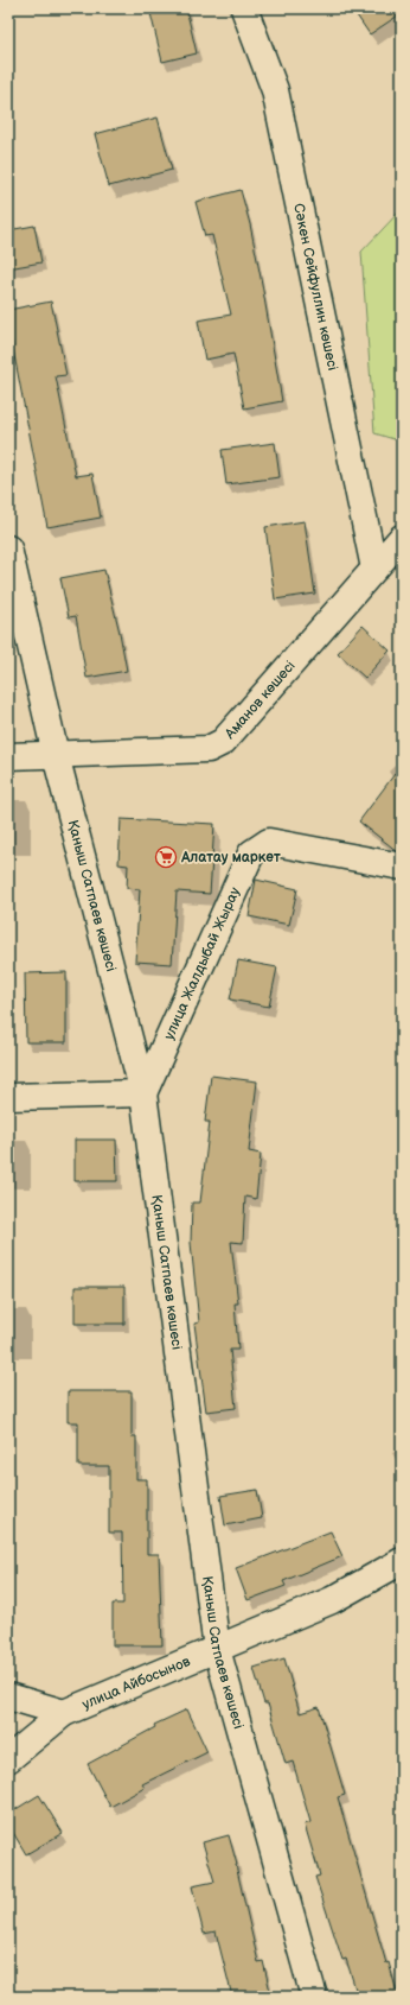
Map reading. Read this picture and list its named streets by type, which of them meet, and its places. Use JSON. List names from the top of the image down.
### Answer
{
  "streets": {
    "street": [
      "Сәкен Сейфуллин көшесі",
      "Аманов көшесі",
      "Қаныш Сатпаев көшесі",
      "улица Жалдыбай Жырау",
      "улица Айбосынов"
    ]
  },
  "crossings": [
    ["Сәкен Сейфуллин көшесі", "Аманов көшесі"],
    ["Аманов көшесі", "Қаныш Сатпаев көшесі"],
    ["Қаныш Сатпаев көшесі", "улица Жалдыбай Жырау"],
    ["Қаныш Сатпаев көшесі", "улица Айбосынов"]
  ],
  "places": {
    "supermarket": ["Алатау маркет"]
  }
}
